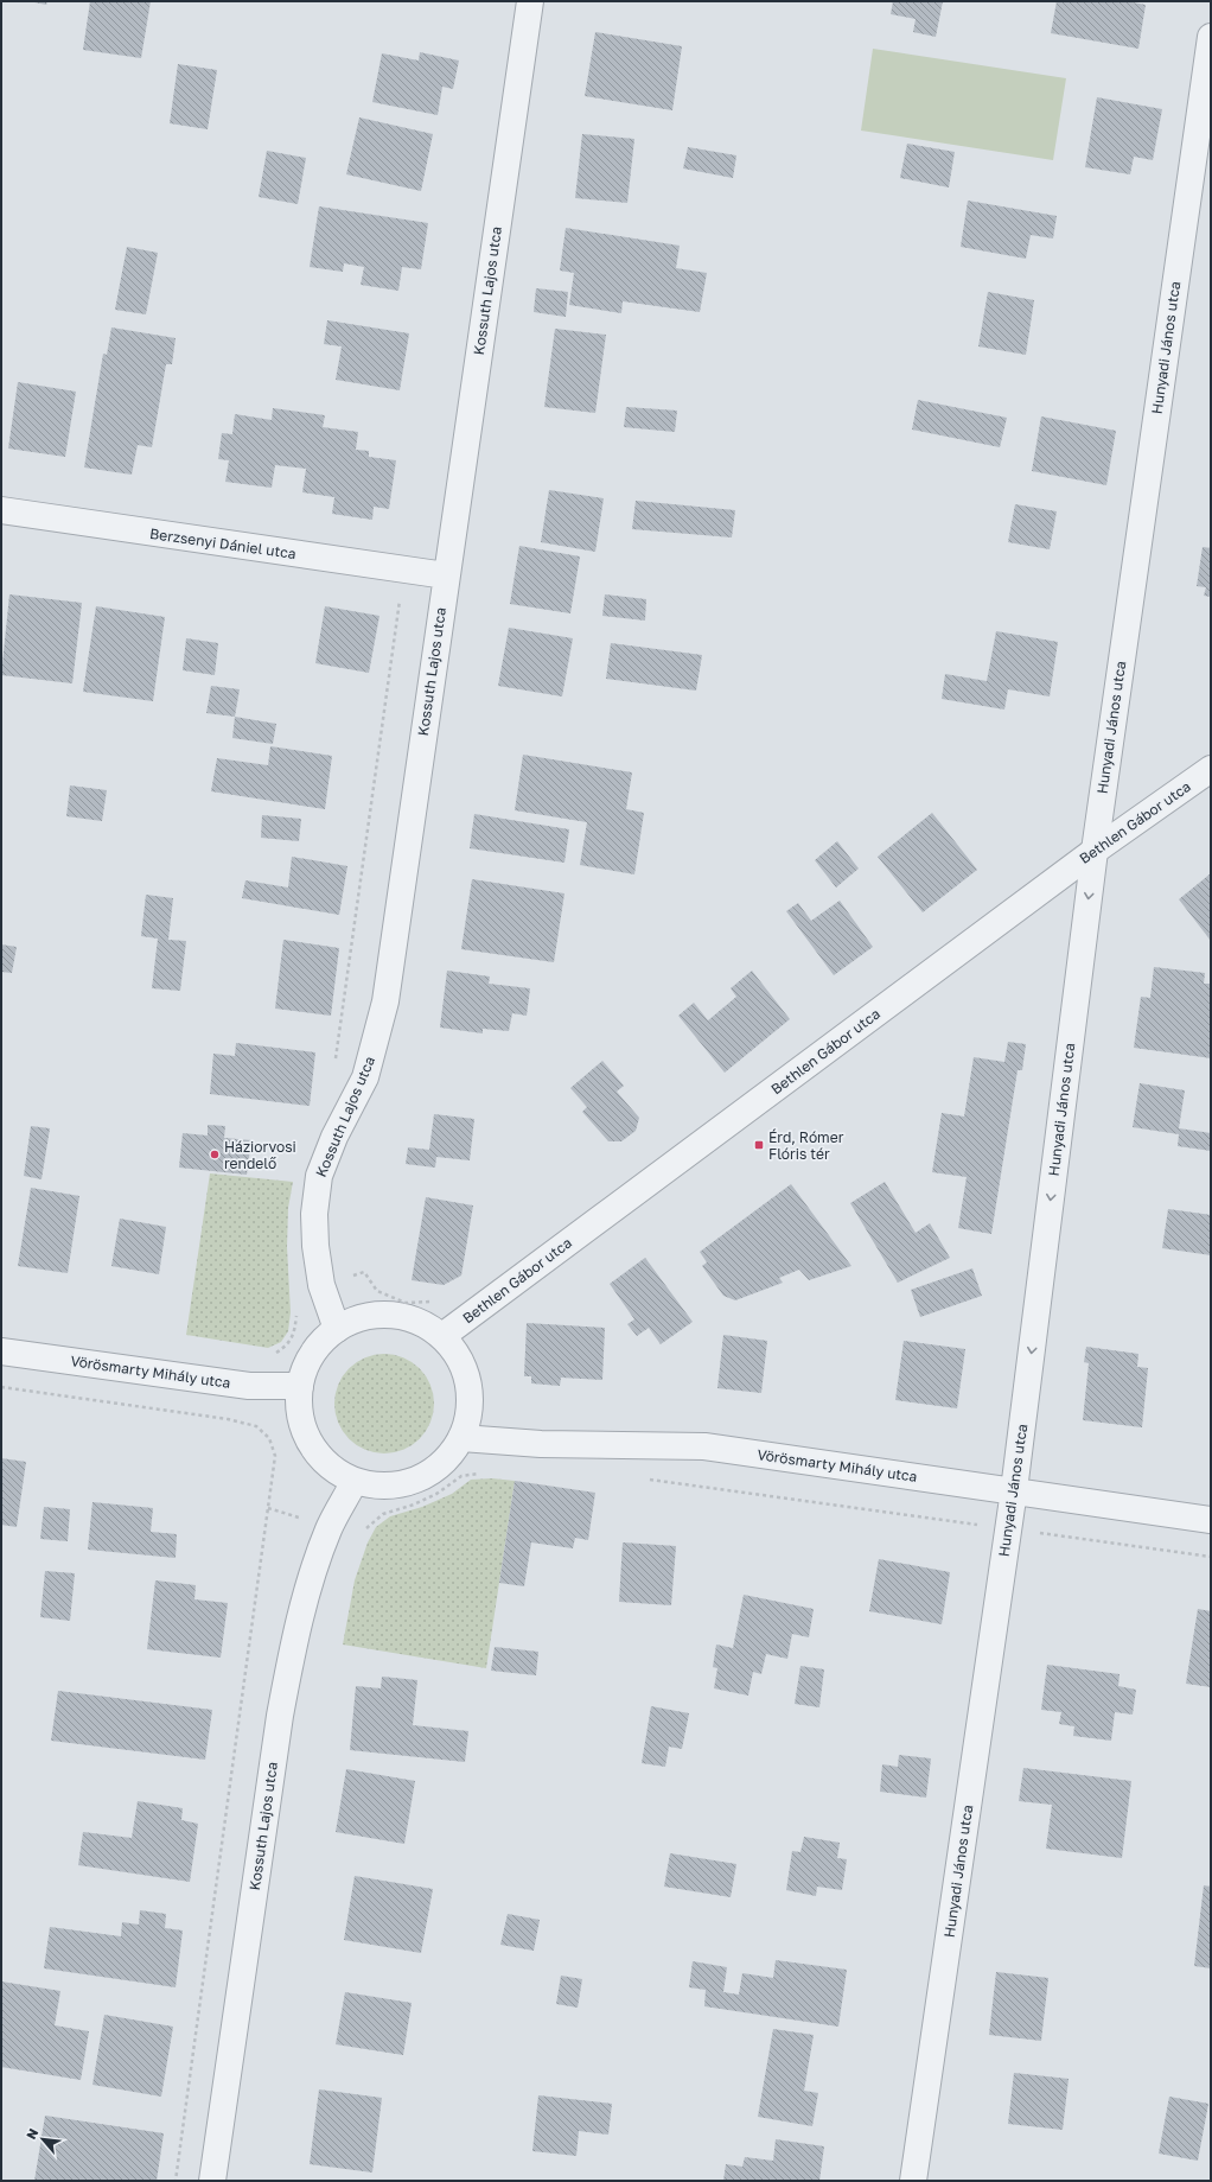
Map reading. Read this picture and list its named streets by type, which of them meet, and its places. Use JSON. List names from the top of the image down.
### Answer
{
  "streets": {
    "street": [
      "Kossuth Lajos utca",
      "Hunyadi János utca",
      "Berzsenyi Dániel utca",
      "Bethlen Gábor utca",
      "Vörösmarty Mihály utca"
    ]
  },
  "crossings": [
    ["Kossuth Lajos utca", "Berzsenyi Dániel utca"],
    ["Hunyadi János utca", "Bethlen Gábor utca"],
    ["Hunyadi János utca", "Vörösmarty Mihály utca"]
  ],
  "places": {
    "transit": ["Érd, Rómer Flóris tér"],
    "other": ["Háziorvosi rendelő"]
  },
  "north": "top left"
}
